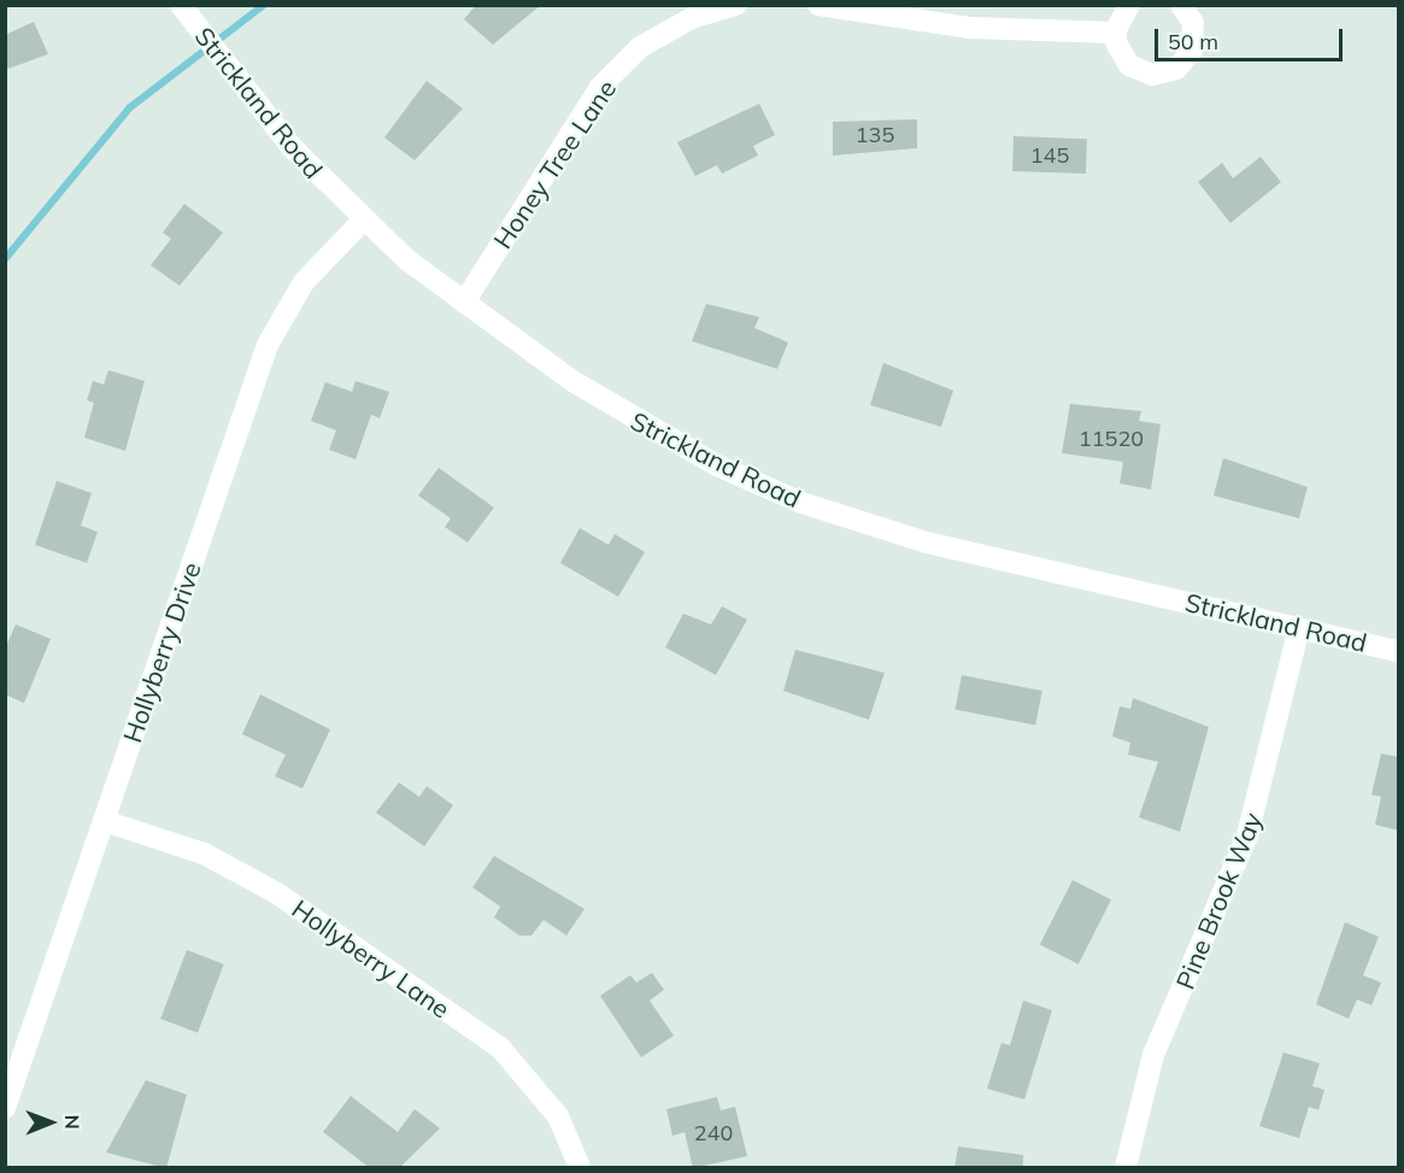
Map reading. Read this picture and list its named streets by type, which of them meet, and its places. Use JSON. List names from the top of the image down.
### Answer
{
  "streets": {
    "street": [
      "Strickland Road",
      "Honey Tree Lane",
      "Hollyberry Drive",
      "Pine Brook Way",
      "Hollyberry Lane"
    ]
  },
  "crossings": [
    ["Strickland Road", "Honey Tree Lane"],
    ["Strickland Road", "Hollyberry Drive"],
    ["Strickland Road", "Pine Brook Way"],
    ["Hollyberry Drive", "Hollyberry Lane"]
  ],
  "house_numbers": [
    "135",
    "145",
    "11520",
    "240"
  ],
  "scale_bar": "50 m",
  "north": "right"
}
